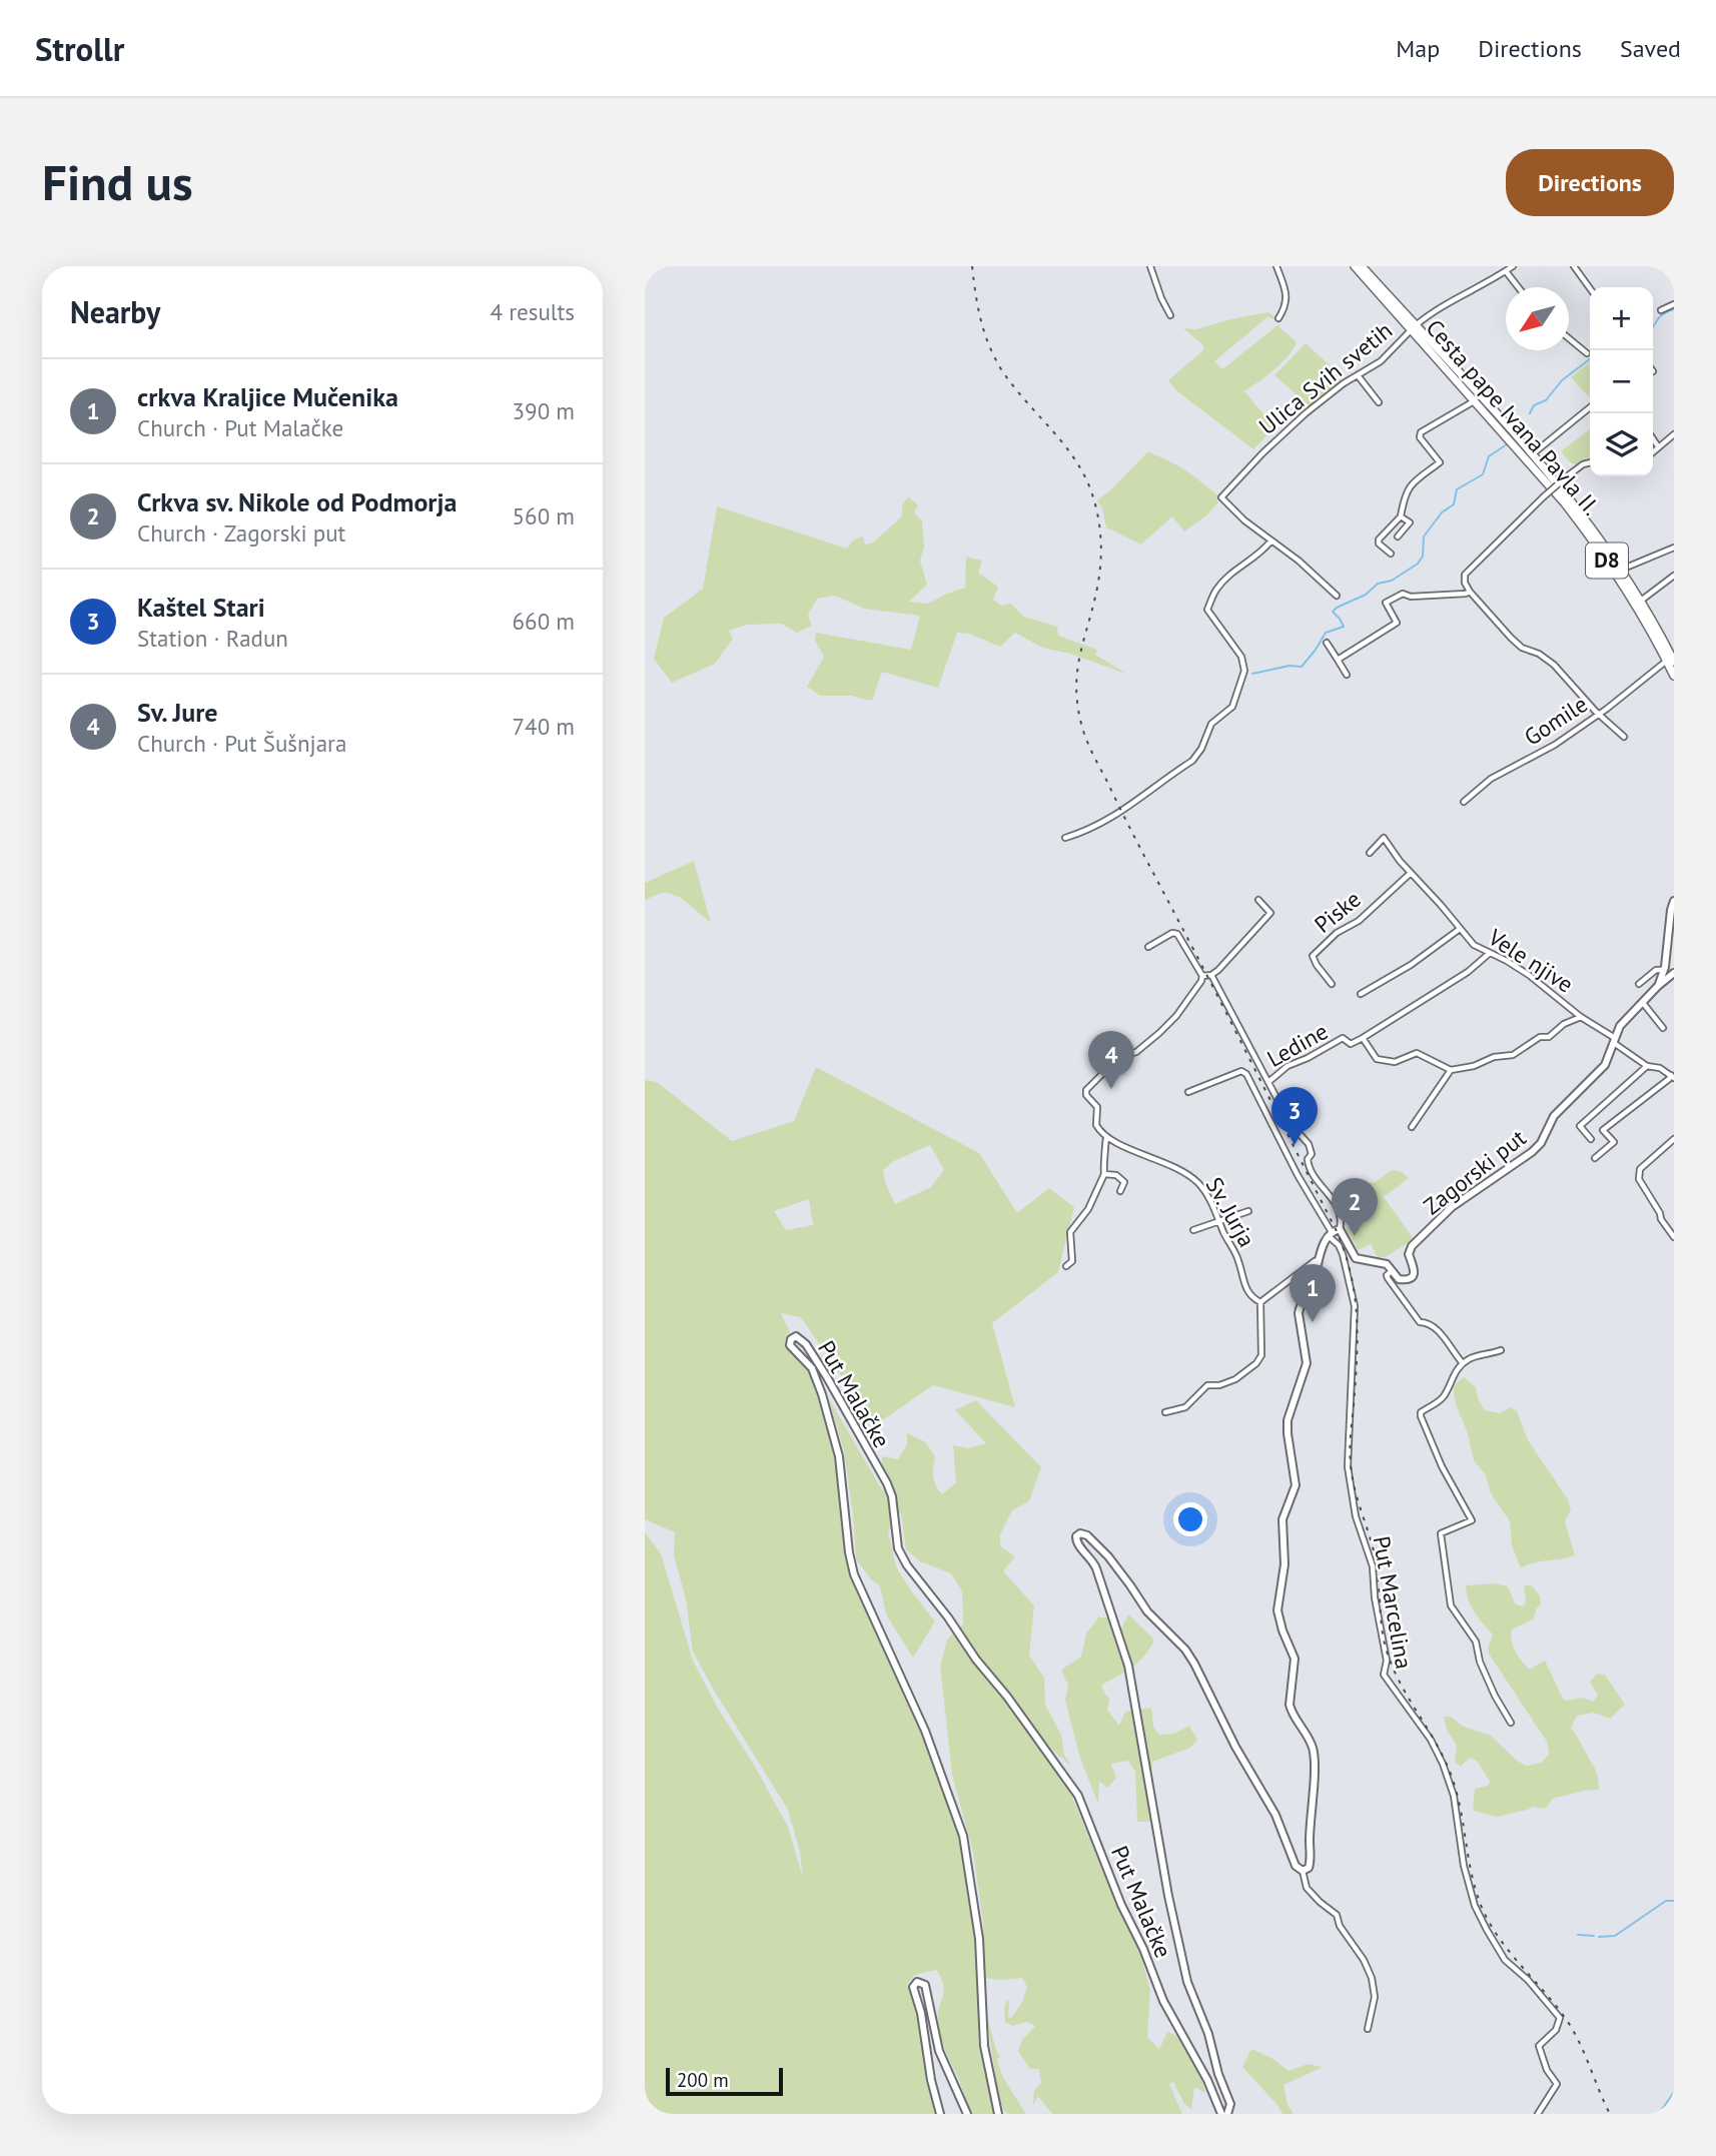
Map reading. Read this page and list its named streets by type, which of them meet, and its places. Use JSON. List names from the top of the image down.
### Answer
{
  "streets": {
    "main road": [
      "Cesta pape Ivana Pavla II.",
      "D8",
      "Zagorski put",
      "Put Malačke"
    ],
    "street": [
      "Ulica Svih svetih",
      "Gomile",
      "Piske",
      "Vele njive",
      "Ledine",
      "Sv. Jurja",
      "Put Marcelina"
    ]
  },
  "crossings": [
    ["Ulica Svih svetih", "Cesta pape Ivana Pavla II."],
    ["Piske", "Vele njive"],
    ["Vele njive", "Zagorski put"]
  ],
  "scale_bar": "200 m",
  "north": "bottom left",
  "page": {
    "header": "Strollr",
    "nav": ["Map", "Directions", "Saved"],
    "buttons": "Directions",
    "title": "Find us",
    "heading": ["Nearby", "4 results"],
    "map_buttons": ["+", "−"],
    "list": [
      {
        "mark": "1",
        "name": "crkva Kraljice Mučenika",
        "note": "Church · Put Malačke",
        "value": "390 m"
      },
      {
        "mark": "2",
        "name": "Crkva sv. Nikole od Podmorja",
        "note": "Church · Zagorski put",
        "value": "560 m"
      },
      {
        "mark": "3",
        "name": "Kaštel Stari",
        "note": "Station · Radun",
        "value": "660 m"
      },
      {
        "mark": "4",
        "name": "Sv. Jure",
        "note": "Church · Put Šušnjara",
        "value": "740 m"
      }
    ],
    "pins": [
      "4",
      "3",
      "2",
      "1"
    ],
    "scale": "200 m"
  }
}
